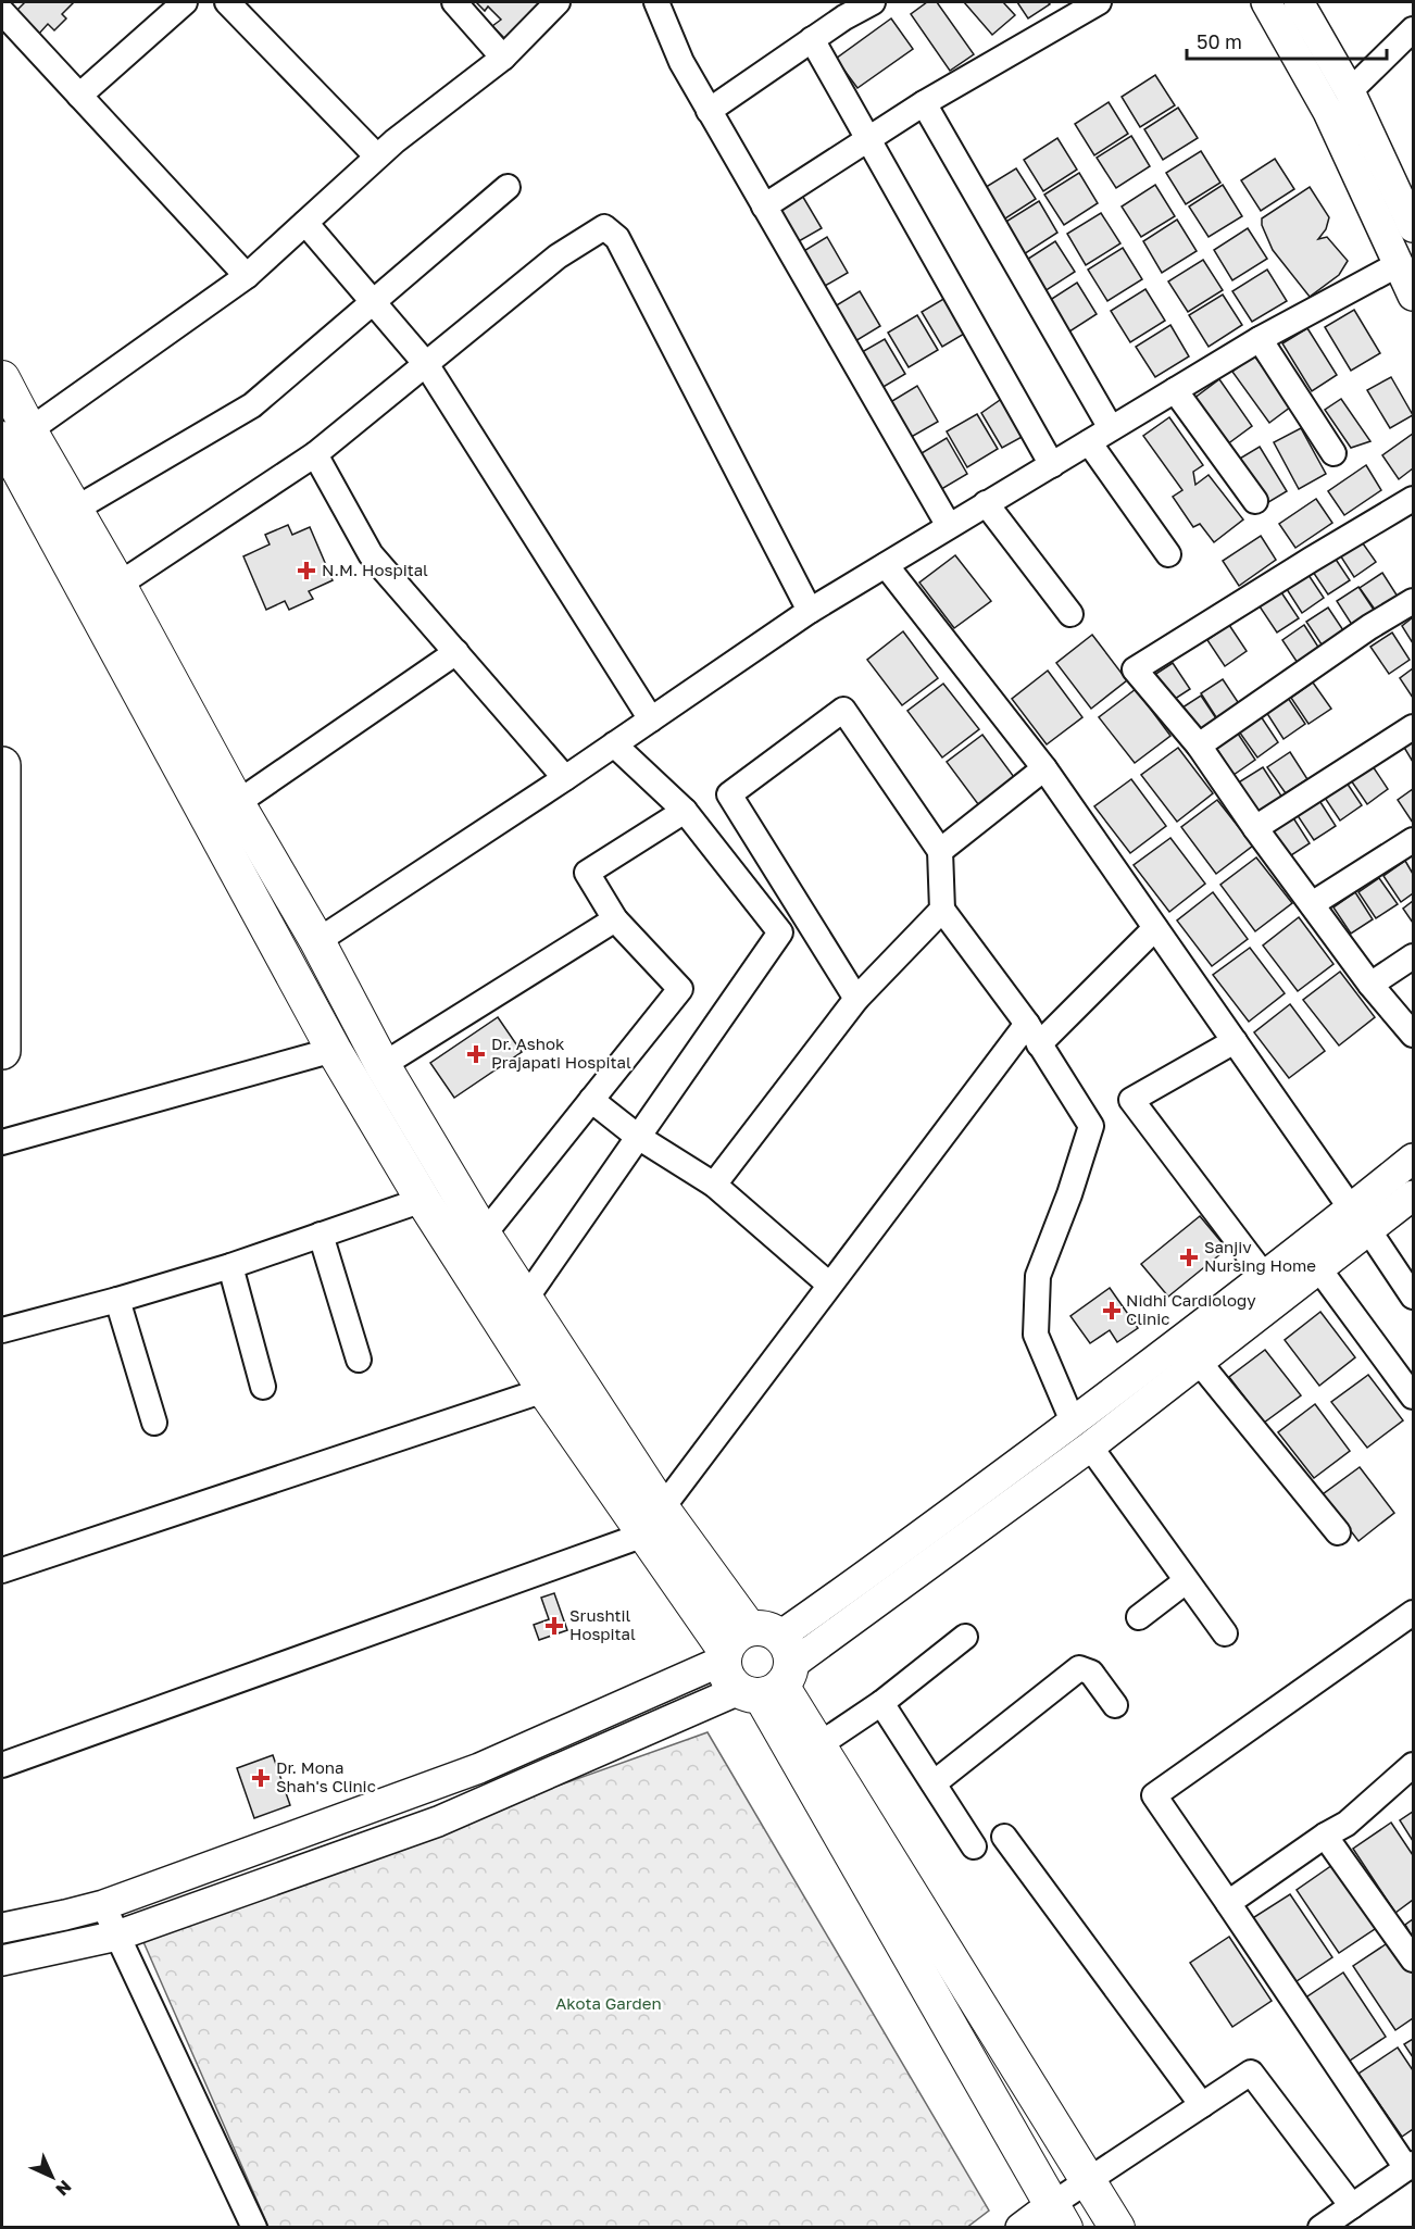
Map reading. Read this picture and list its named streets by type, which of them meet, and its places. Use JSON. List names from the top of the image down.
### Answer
{
  "parks": ["Akota Garden"],
  "places": {
    "health": [
      "N.M. Hospital",
      "Dr. Ashok Prajapati Hospital",
      "Sanjiv Nursing Home",
      "Nidhi Cardiology Clinic",
      "Srushtil Hospital",
      "Dr. Mona Shah's Clinic"
    ]
  },
  "scale_bar": "50 m",
  "north": "bottom right"
}
